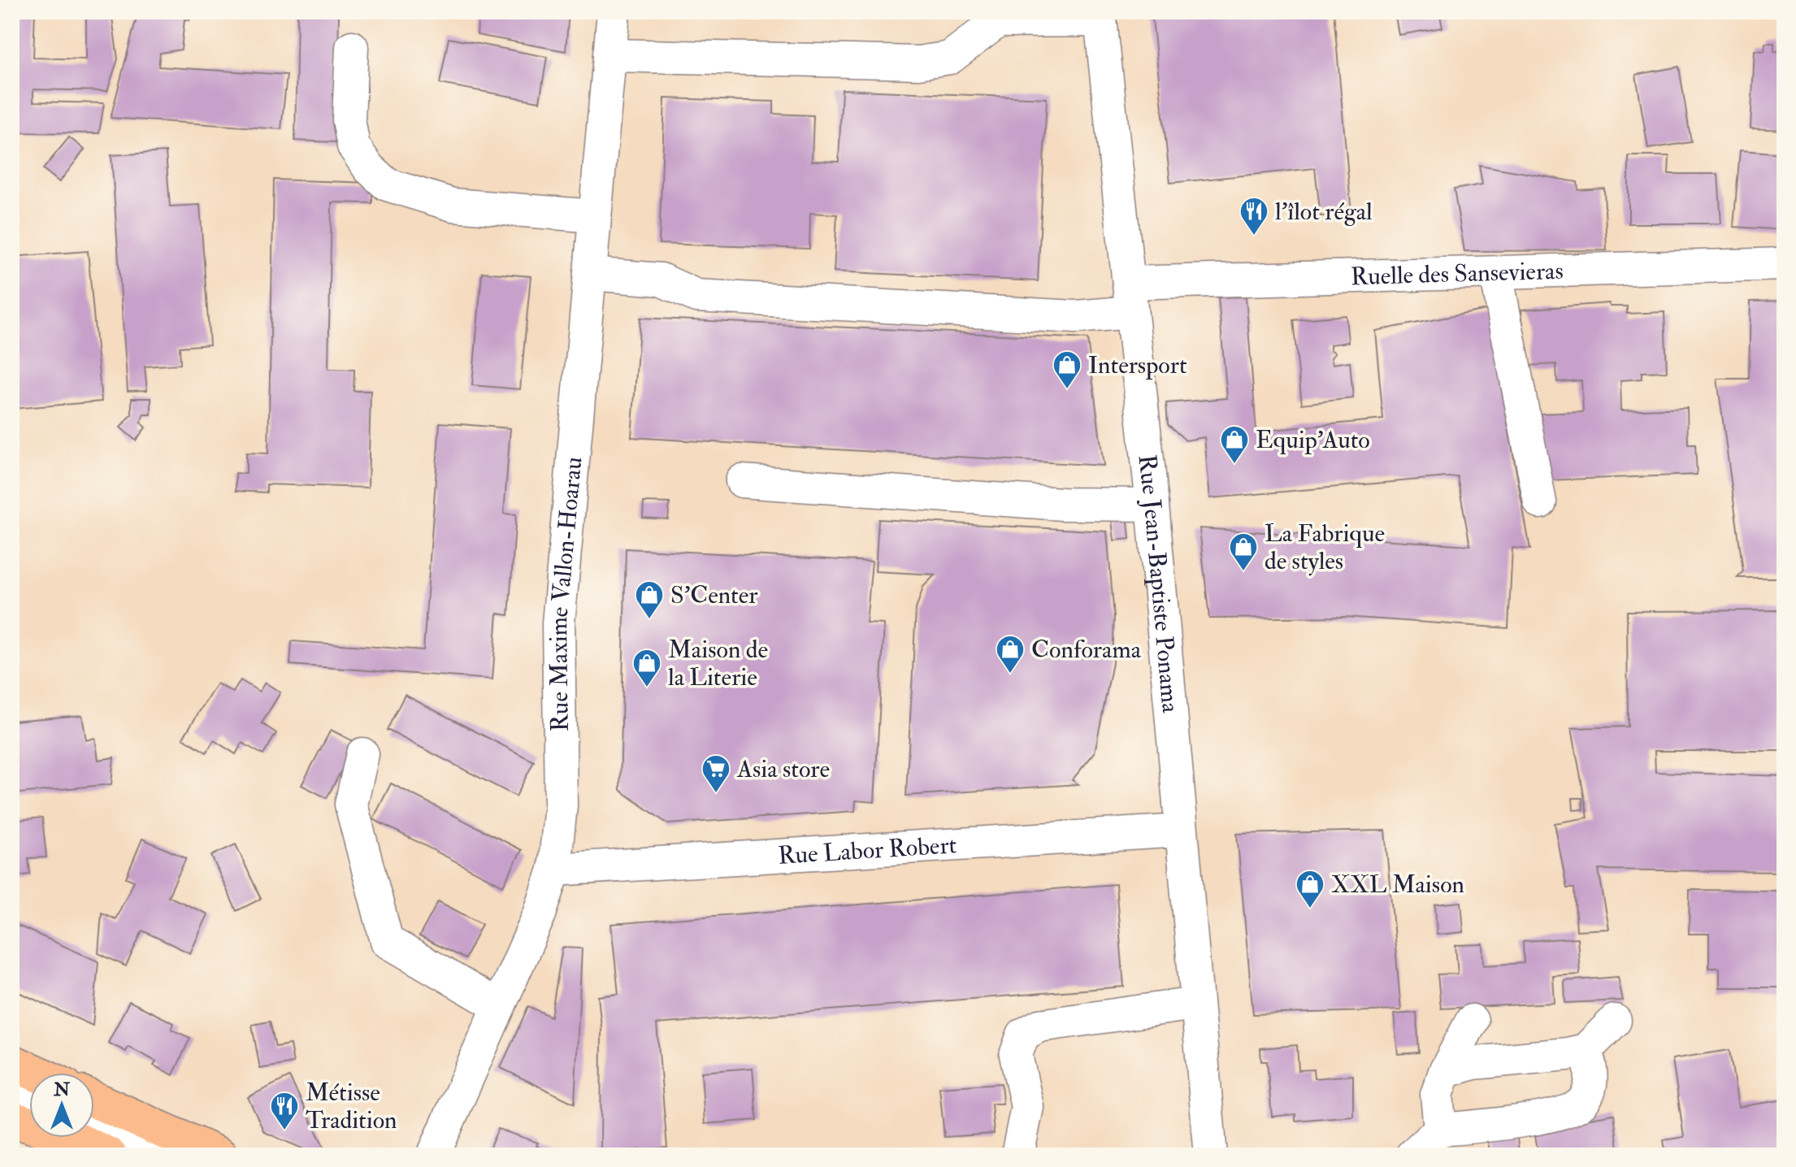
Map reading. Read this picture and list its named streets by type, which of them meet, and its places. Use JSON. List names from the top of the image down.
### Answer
{
  "streets": {
    "street": [
      "Ruelle des Sansevieras",
      "Rue Jean-Baptiste Ponama",
      "Rue Maxime Vallon-Hoarau",
      "Rue Labor Robert"
    ]
  },
  "crossings": [
    ["Ruelle des Sansevieras", "Rue Jean-Baptiste Ponama"],
    ["Ruelle des Sansevieras", "Rue Maxime Vallon-Hoarau"],
    ["Rue Jean-Baptiste Ponama", "Rue Labor Robert"],
    ["Rue Maxime Vallon-Hoarau", "Rue Labor Robert"]
  ],
  "places": {
    "restaurant": ["l'îlot régal", "Métisse Tradition"],
    "shop": [
      "Intersport",
      "Equip'Auto",
      "La Fabrique de styles",
      "S'Center",
      "Conforama",
      "Maison de la Literie",
      "XXL Maison"
    ],
    "supermarket": ["Asia store"]
  },
  "north": "top"
}
